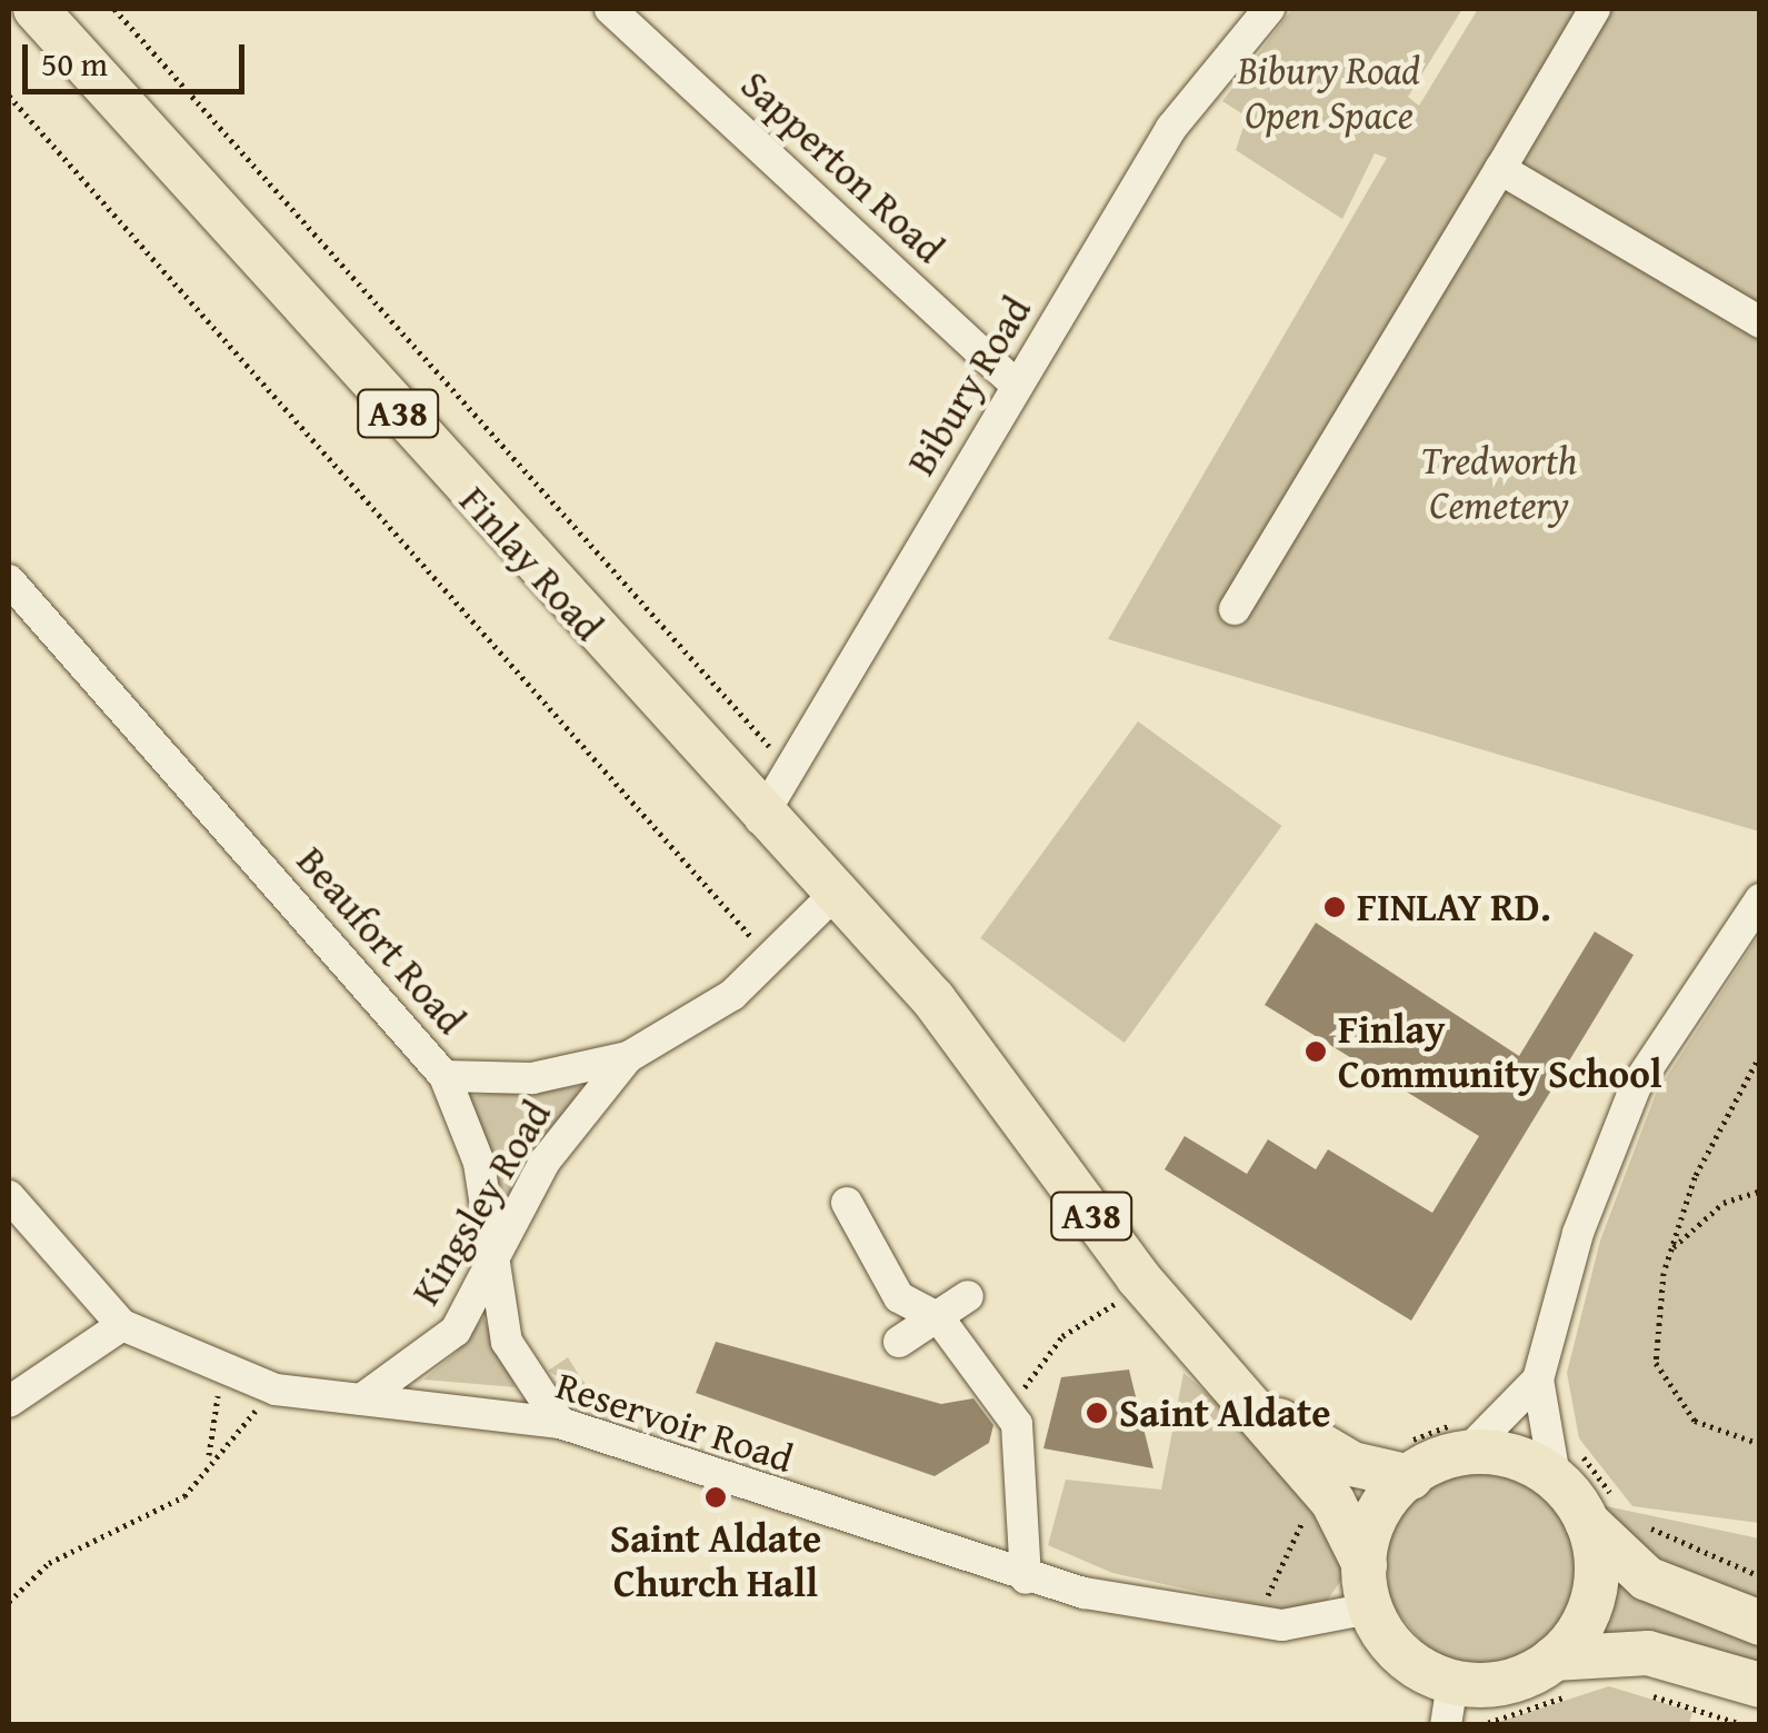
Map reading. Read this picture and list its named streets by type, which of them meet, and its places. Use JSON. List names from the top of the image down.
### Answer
{
  "streets": {
    "highway": ["A38", "Finlay Road"],
    "street": [
      "Sapperton Road",
      "Bibury Road",
      "Beaufort Road",
      "Kingsley Road",
      "Reservoir Road"
    ]
  },
  "crossings": [
    ["Sapperton Road", "Bibury Road"],
    ["Bibury Road", "A38"],
    ["Bibury Road", "Finlay Road"],
    ["A38", "Finlay Road"],
    ["A38", "Kingsley Road"],
    ["A38", "Reservoir Road"],
    ["Beaufort Road", "Kingsley Road"],
    ["Beaufort Road", "Reservoir Road"],
    ["Kingsley Road", "Reservoir Road"]
  ],
  "parks": ["Bibury Road Open Space", "Tredworth Cemetery"],
  "places": [
    "FINLAY RD.",
    "Finlay Community School",
    "Saint Aldate",
    "Saint Aldate Church Hall"
  ],
  "scale_bar": "50 m"
}
